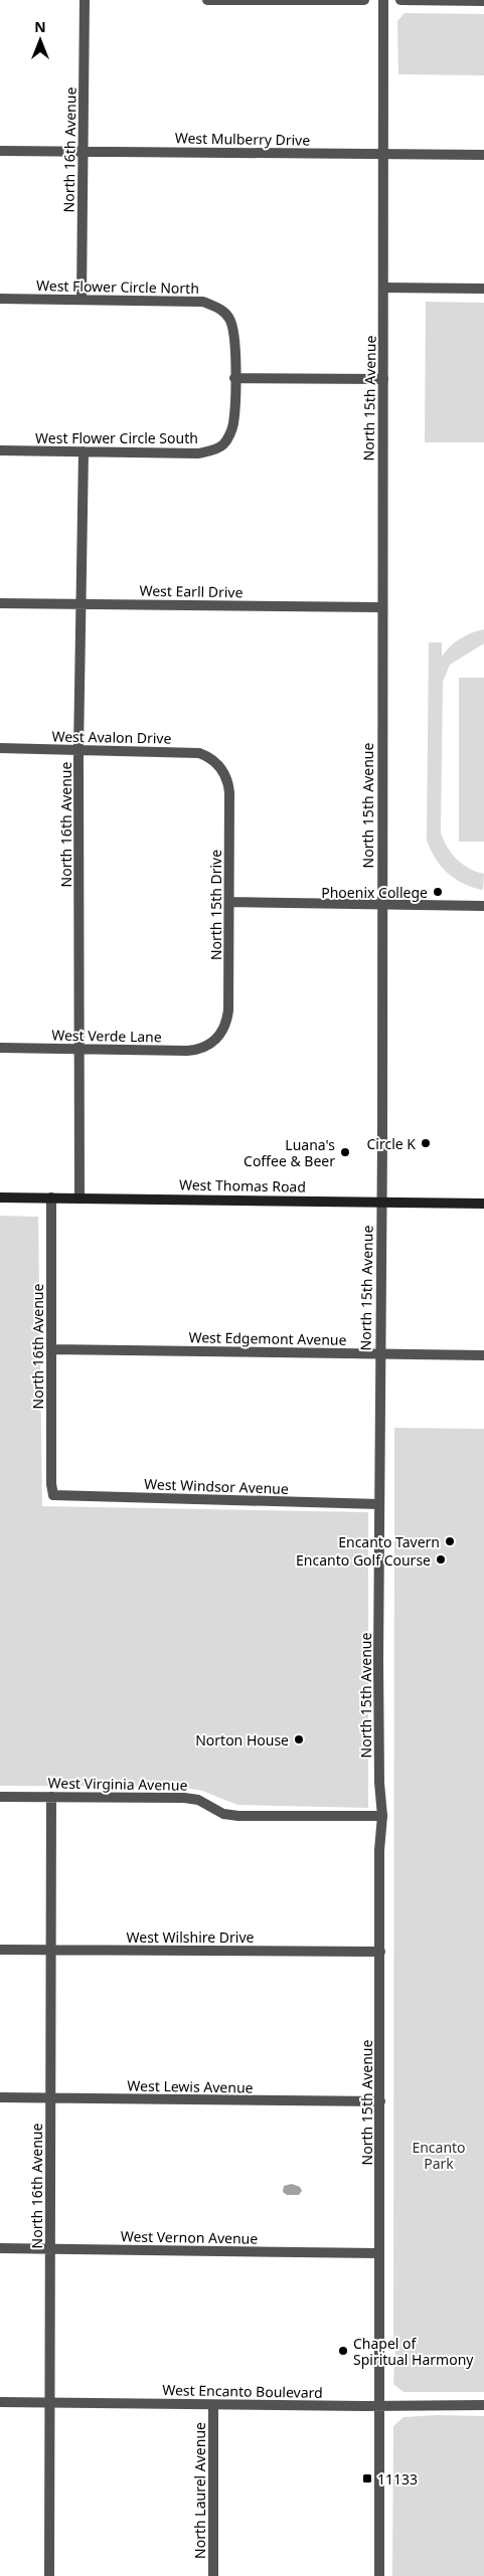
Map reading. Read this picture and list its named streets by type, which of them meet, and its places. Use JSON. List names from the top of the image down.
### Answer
{
  "streets": {
    "main road": ["West Thomas Road"],
    "street": [
      "West Mulberry Drive",
      "North 16th Avenue",
      "West Flower Circle North",
      "North 15th Avenue",
      "West Flower Circle South",
      "West Earll Drive",
      "West Avalon Drive",
      "North 15th Drive",
      "West Verde Lane",
      "West Edgemont Avenue",
      "West Windsor Avenue",
      "West Virginia Avenue",
      "West Wilshire Drive",
      "West Lewis Avenue",
      "West Vernon Avenue",
      "West Encanto Boulevard",
      "North Laurel Avenue"
    ]
  },
  "crossings": [
    ["West Mulberry Drive", "North 16th Avenue"],
    ["West Mulberry Drive", "North 15th Avenue"],
    ["North 16th Avenue", "West Flower Circle North"],
    ["North 16th Avenue", "West Flower Circle South"],
    ["North 16th Avenue", "West Earll Drive"],
    ["North 16th Avenue", "West Avalon Drive"],
    ["North 16th Avenue", "West Verde Lane"],
    ["North 16th Avenue", "West Thomas Road"],
    ["North 16th Avenue", "West Edgemont Avenue"],
    ["North 16th Avenue", "West Windsor Avenue"],
    ["North 16th Avenue", "West Virginia Avenue"],
    ["North 16th Avenue", "West Wilshire Drive"],
    ["North 16th Avenue", "West Lewis Avenue"],
    ["North 16th Avenue", "West Vernon Avenue"],
    ["North 16th Avenue", "West Encanto Boulevard"],
    ["West Flower Circle North", "West Flower Circle South"],
    ["North 15th Avenue", "West Earll Drive"],
    ["North 15th Avenue", "West Thomas Road"],
    ["North 15th Avenue", "West Edgemont Avenue"],
    ["North 15th Avenue", "West Windsor Avenue"],
    ["North 15th Avenue", "West Virginia Avenue"],
    ["North 15th Avenue", "West Wilshire Drive"],
    ["North 15th Avenue", "West Lewis Avenue"],
    ["North 15th Avenue", "West Vernon Avenue"],
    ["North 15th Avenue", "West Encanto Boulevard"],
    ["West Avalon Drive", "North 15th Drive"],
    ["North 15th Drive", "West Verde Lane"],
    ["West Encanto Boulevard", "North Laurel Avenue"]
  ],
  "parks": ["Encanto Park"],
  "places": {
    "other": [
      "Phoenix College",
      "Circle K",
      "Luana's Coffee & Beer",
      "Encanto Tavern",
      "Encanto Golf Course",
      "Norton House",
      "Chapel of Spiritual Harmony"
    ],
    "transit": ["11133"]
  },
  "north": "top"
}
